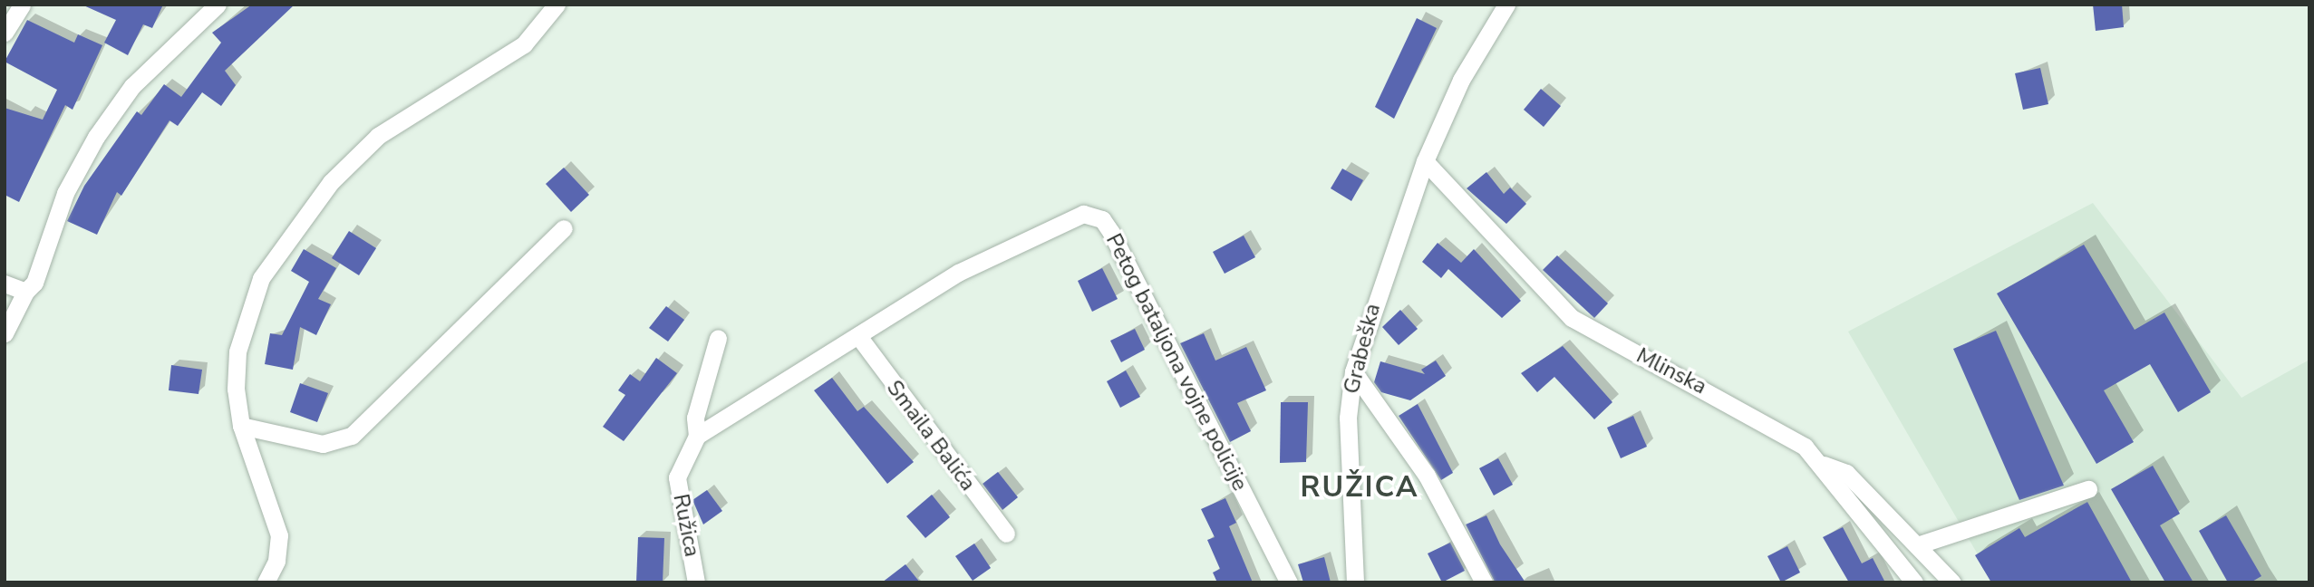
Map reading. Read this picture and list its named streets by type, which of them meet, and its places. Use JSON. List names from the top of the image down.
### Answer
{
  "streets": {
    "street": [
      "Grabeška",
      "Petog bataljona vojne policije",
      "Mlinska",
      "Smaila Balića",
      "Ružica"
    ]
  },
  "crossings": [
    ["Grabeška", "Mlinska"],
    ["Petog bataljona vojne policije", "Smaila Balića"],
    ["Petog bataljona vojne policije", "Ružica"]
  ],
  "districts": ["RUŽICA"]
}
